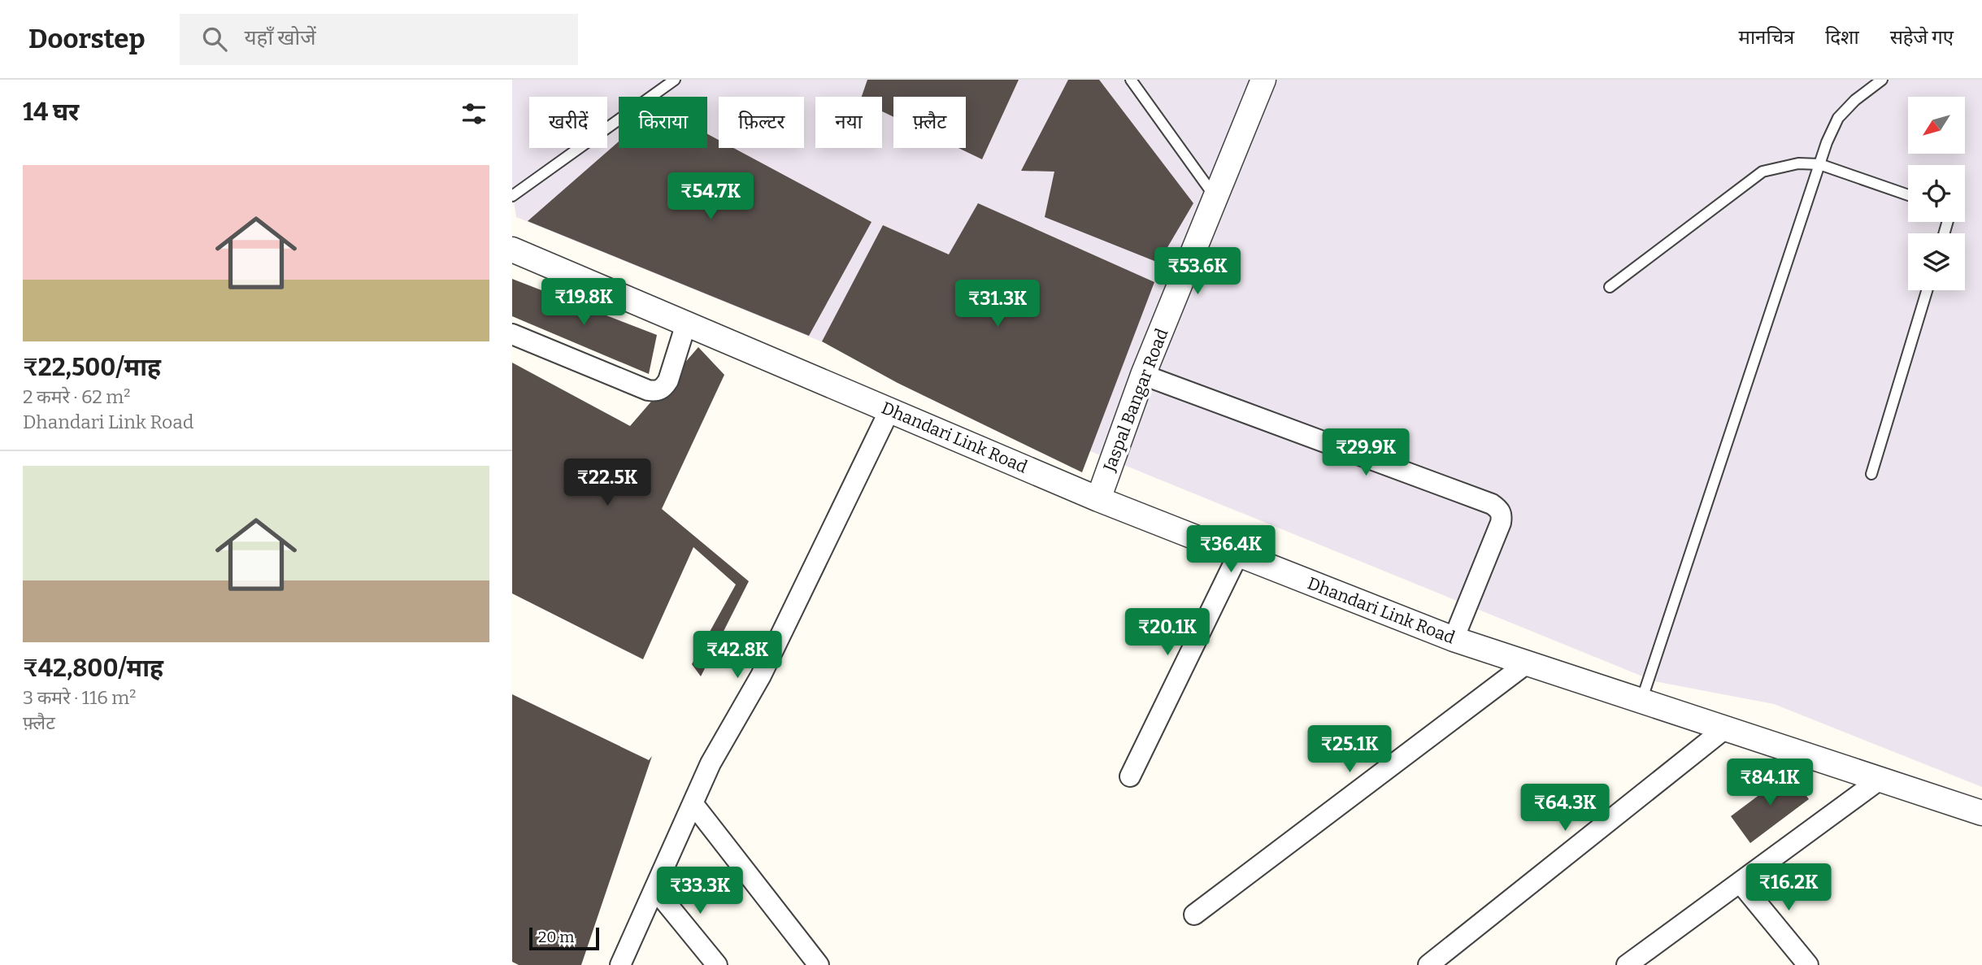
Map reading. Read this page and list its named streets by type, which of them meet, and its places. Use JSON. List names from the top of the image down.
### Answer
{
  "streets": {
    "street": ["Jaspal Bangar Road", "Dhandari Link Road"]
  },
  "crossings": [
    ["Jaspal Bangar Road", "Dhandari Link Road"]
  ],
  "scale_bar": "20 m",
  "north": "bottom left",
  "page": {
    "header": "Doorstep",
    "search": "यहाँ खोजें",
    "nav": ["मानचित्र", "दिशा", "सहेजे गए"],
    "heading": "14 घर",
    "chip": [
      "खरीदें",
      "किराया",
      "फ़िल्टर",
      "नया",
      "फ़्लैट"
    ],
    "list": [
      {
        "name": "₹22,500/माह",
        "note": "2 कमरे · 62 m² · Dhandari Link Road"
      },
      {
        "name": "₹42,800/माह",
        "note": "3 कमरे · 116 m² · फ़्लैट"
      }
    ],
    "price": [
      "₹54.7K",
      "₹53.6K",
      "₹19.8K",
      "₹31.3K",
      "₹29.9K",
      "₹22.5K",
      "₹36.4K",
      "₹20.1K",
      "₹42.8K",
      "₹25.1K",
      "₹84.1K",
      "₹64.3K",
      "₹16.2K",
      "₹33.3K"
    ],
    "scale": "20 m"
  }
}
